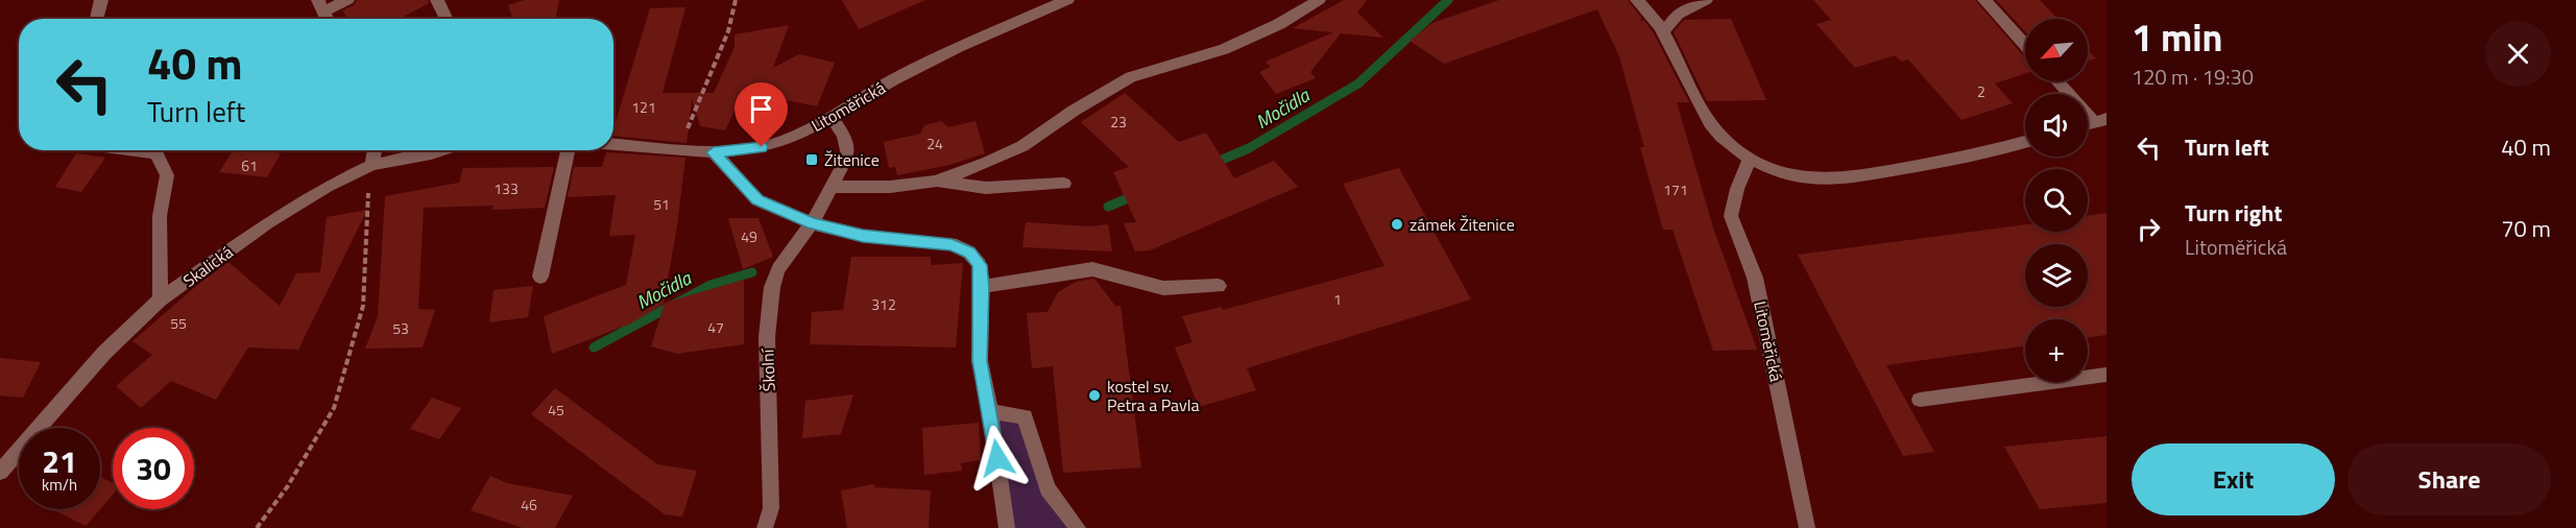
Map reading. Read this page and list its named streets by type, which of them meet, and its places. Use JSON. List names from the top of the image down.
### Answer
{
  "streets": {
    "street": ["Litoměřická", "Skalická", "Školní"]
  },
  "crossings": [
    ["Litoměřická", "Školní"]
  ],
  "water": ["Močidla"],
  "places": {
    "transit": ["Žitenice"],
    "other": ["zámek Žitenice", "kostel sv. Petra a Pavla"]
  },
  "house_numbers": [
    "2",
    "121",
    "23",
    "24",
    "61",
    "133",
    "171",
    "51",
    "49",
    "1",
    "312",
    "55",
    "47",
    "53",
    "45",
    "46"
  ],
  "north": "bottom left",
  "page": {
    "heading": ["1 min", "120 m · 19:30"],
    "map_buttons": "+",
    "turn": ["40 m", "Turn left"],
    "list": [
      {
        "name": "Turn left",
        "value": "40 m"
      },
      {
        "name": "Turn right",
        "note": "Litoměřická",
        "value": "70 m"
      }
    ],
    "speed": "21 km/h",
    "limit": "30",
    "buttons": ["Exit", "Share"]
  }
}
